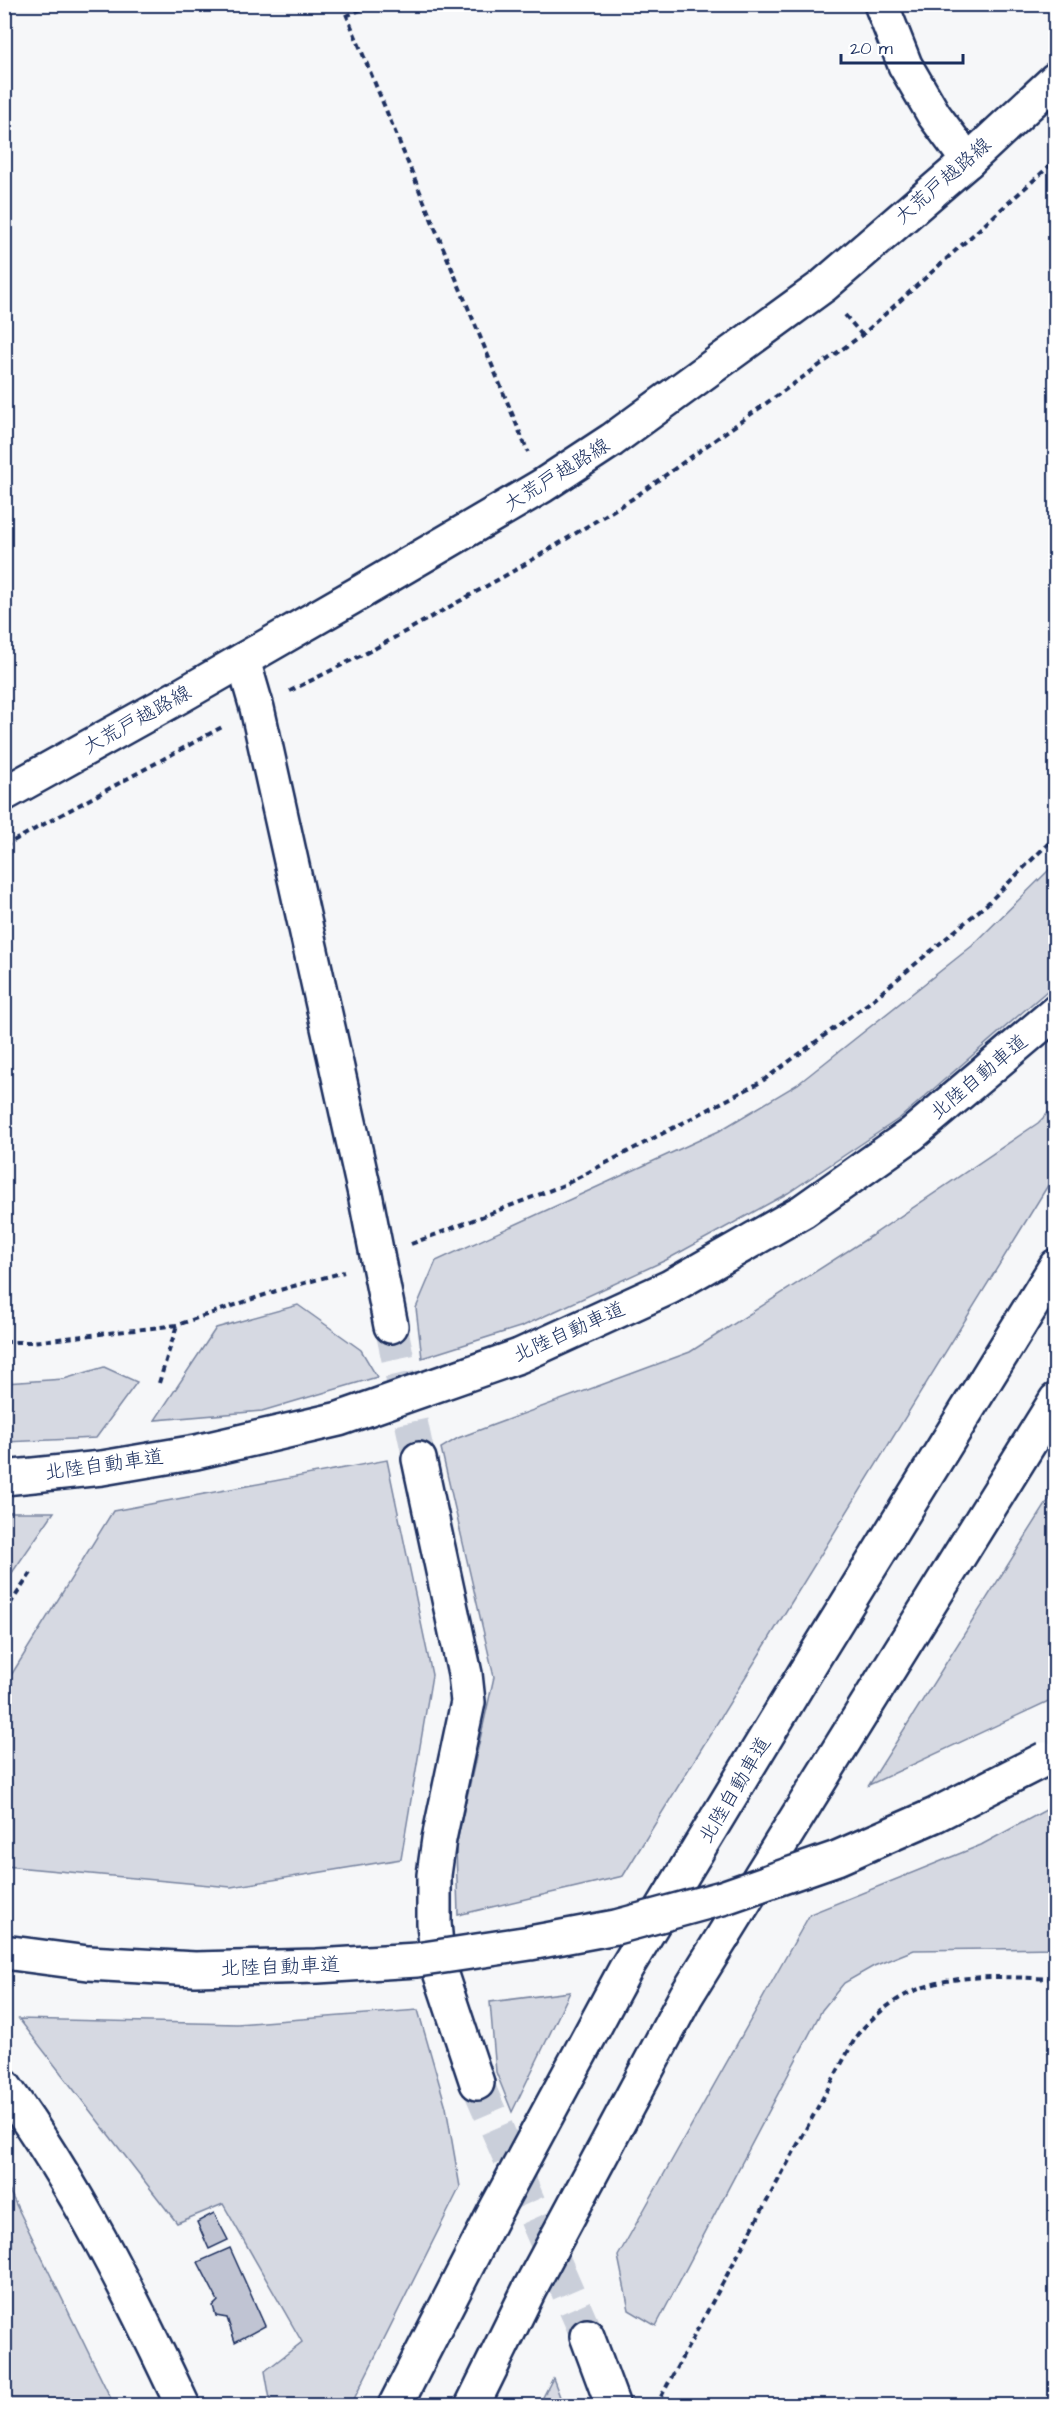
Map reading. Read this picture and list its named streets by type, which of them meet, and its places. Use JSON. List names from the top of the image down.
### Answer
{
  "streets": {
    "main road": ["大荒戸越路線", "北陸自動車道"]
  },
  "scale_bar": "20 m"
}
